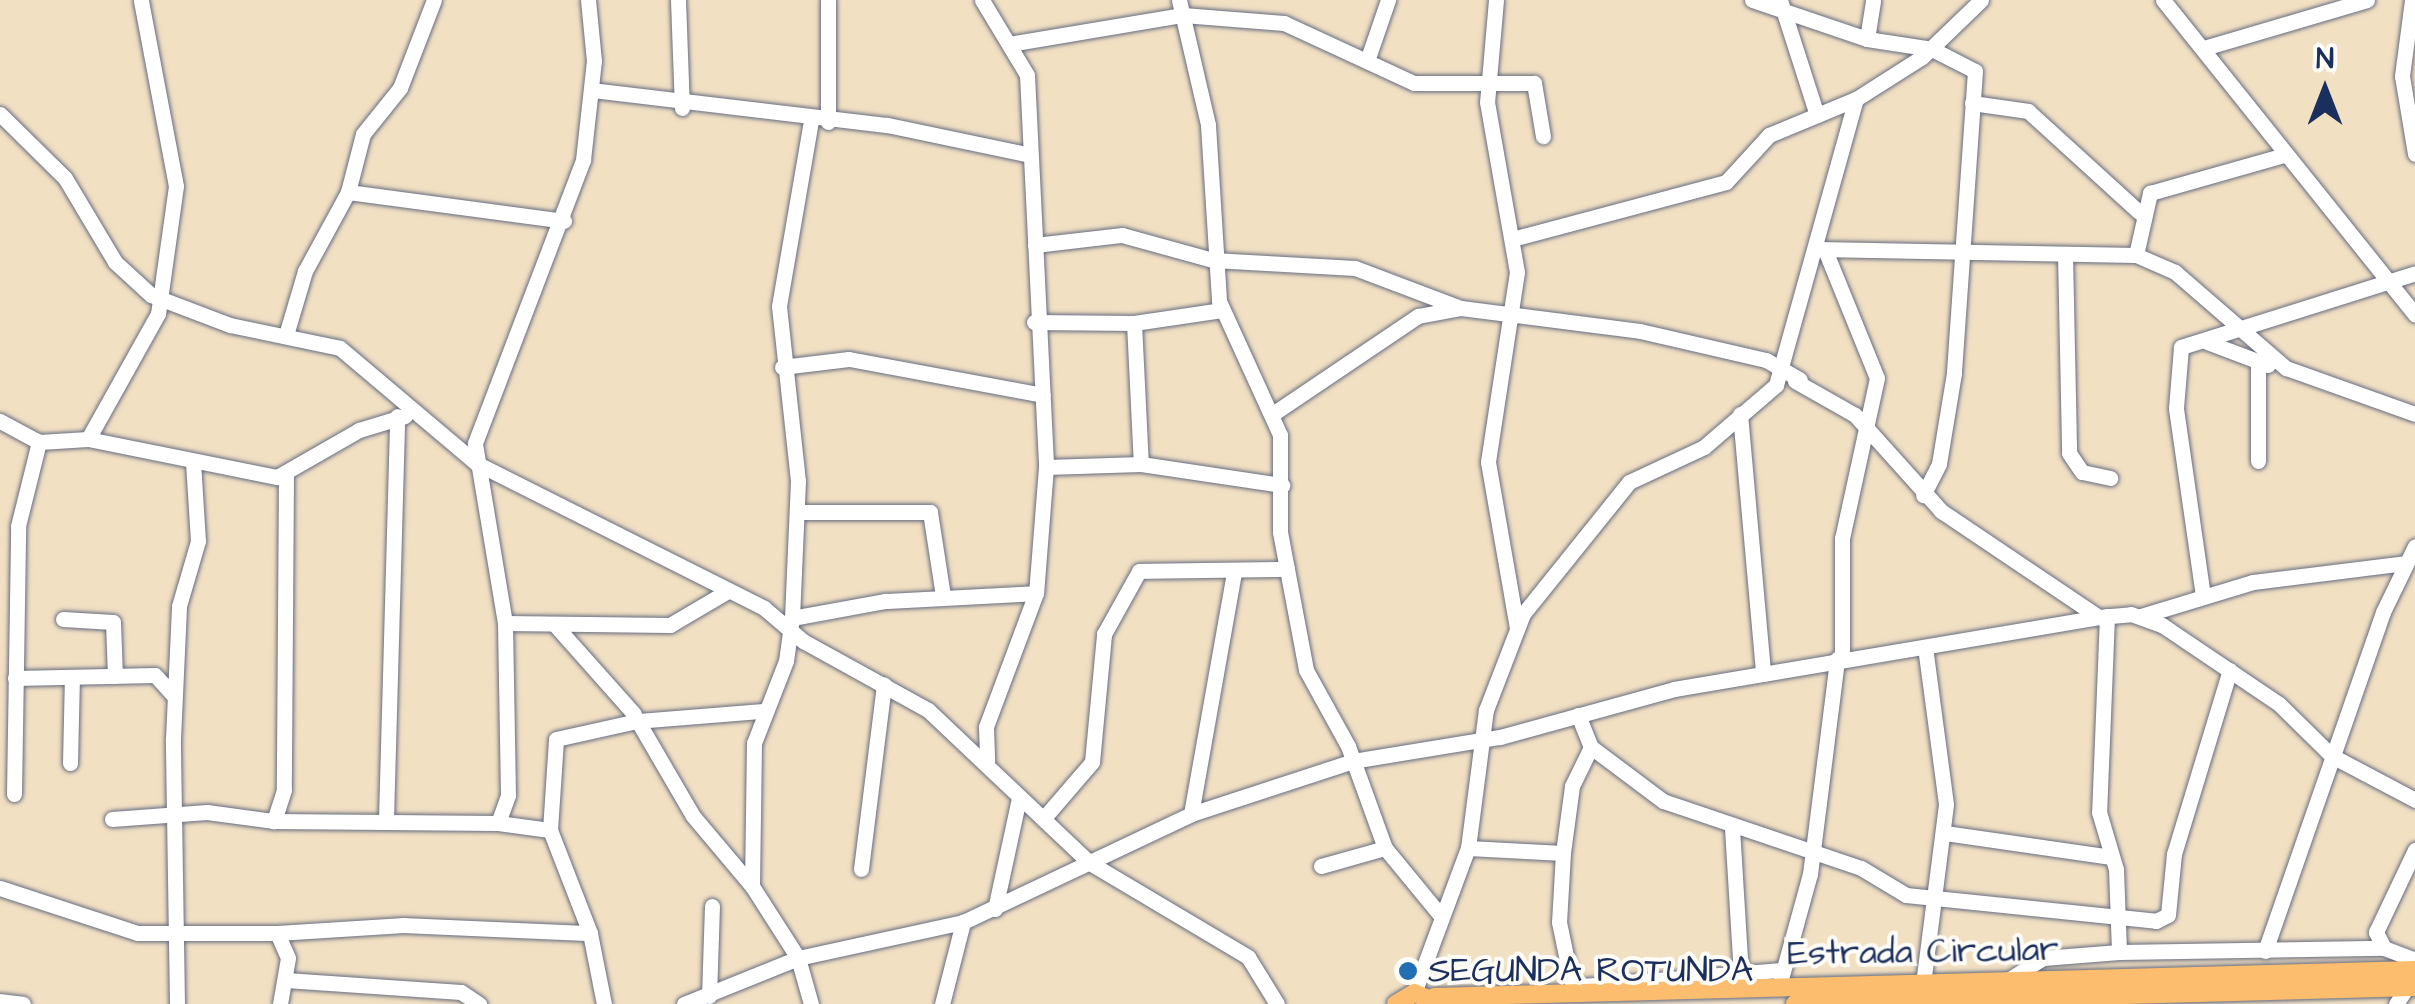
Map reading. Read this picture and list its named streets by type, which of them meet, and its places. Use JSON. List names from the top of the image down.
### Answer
{
  "streets": {
    "main road": ["Estrada Circular"]
  },
  "places": ["SEGUNDA ROTUNDA"],
  "north": "top"
}
